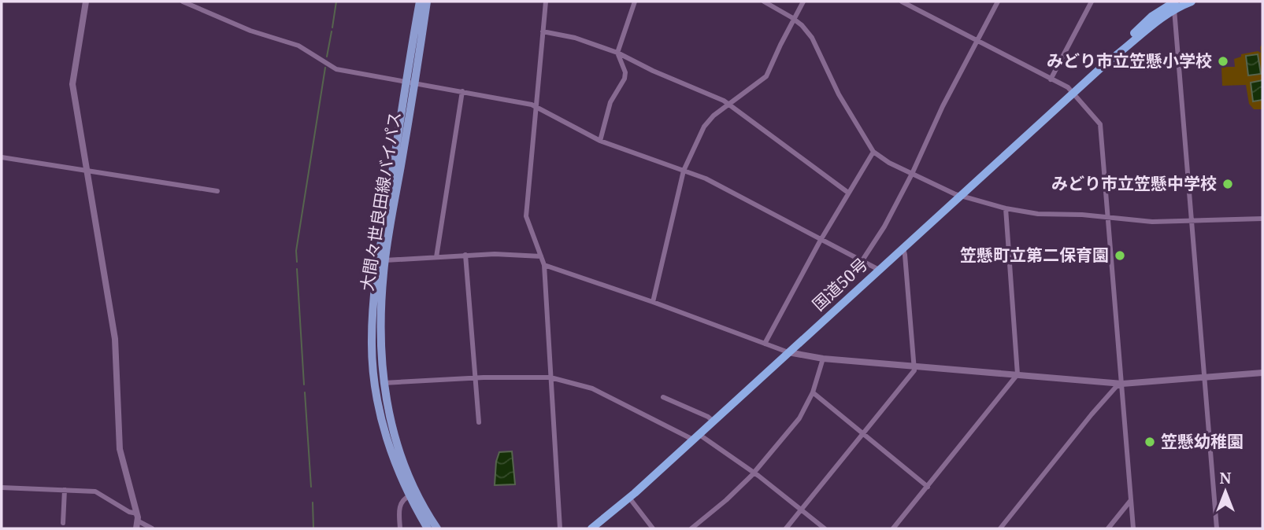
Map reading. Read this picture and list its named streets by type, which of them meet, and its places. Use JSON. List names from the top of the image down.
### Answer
{
  "streets": {
    "highway": ["国道50号"],
    "main road": ["大間々世良田線バイパス"]
  },
  "places": [
    "みどり市立笠懸小学校",
    "みどり市立笠懸中学校",
    "笠懸町立第二保育園",
    "笠懸幼稚園"
  ],
  "north": "top"
}
